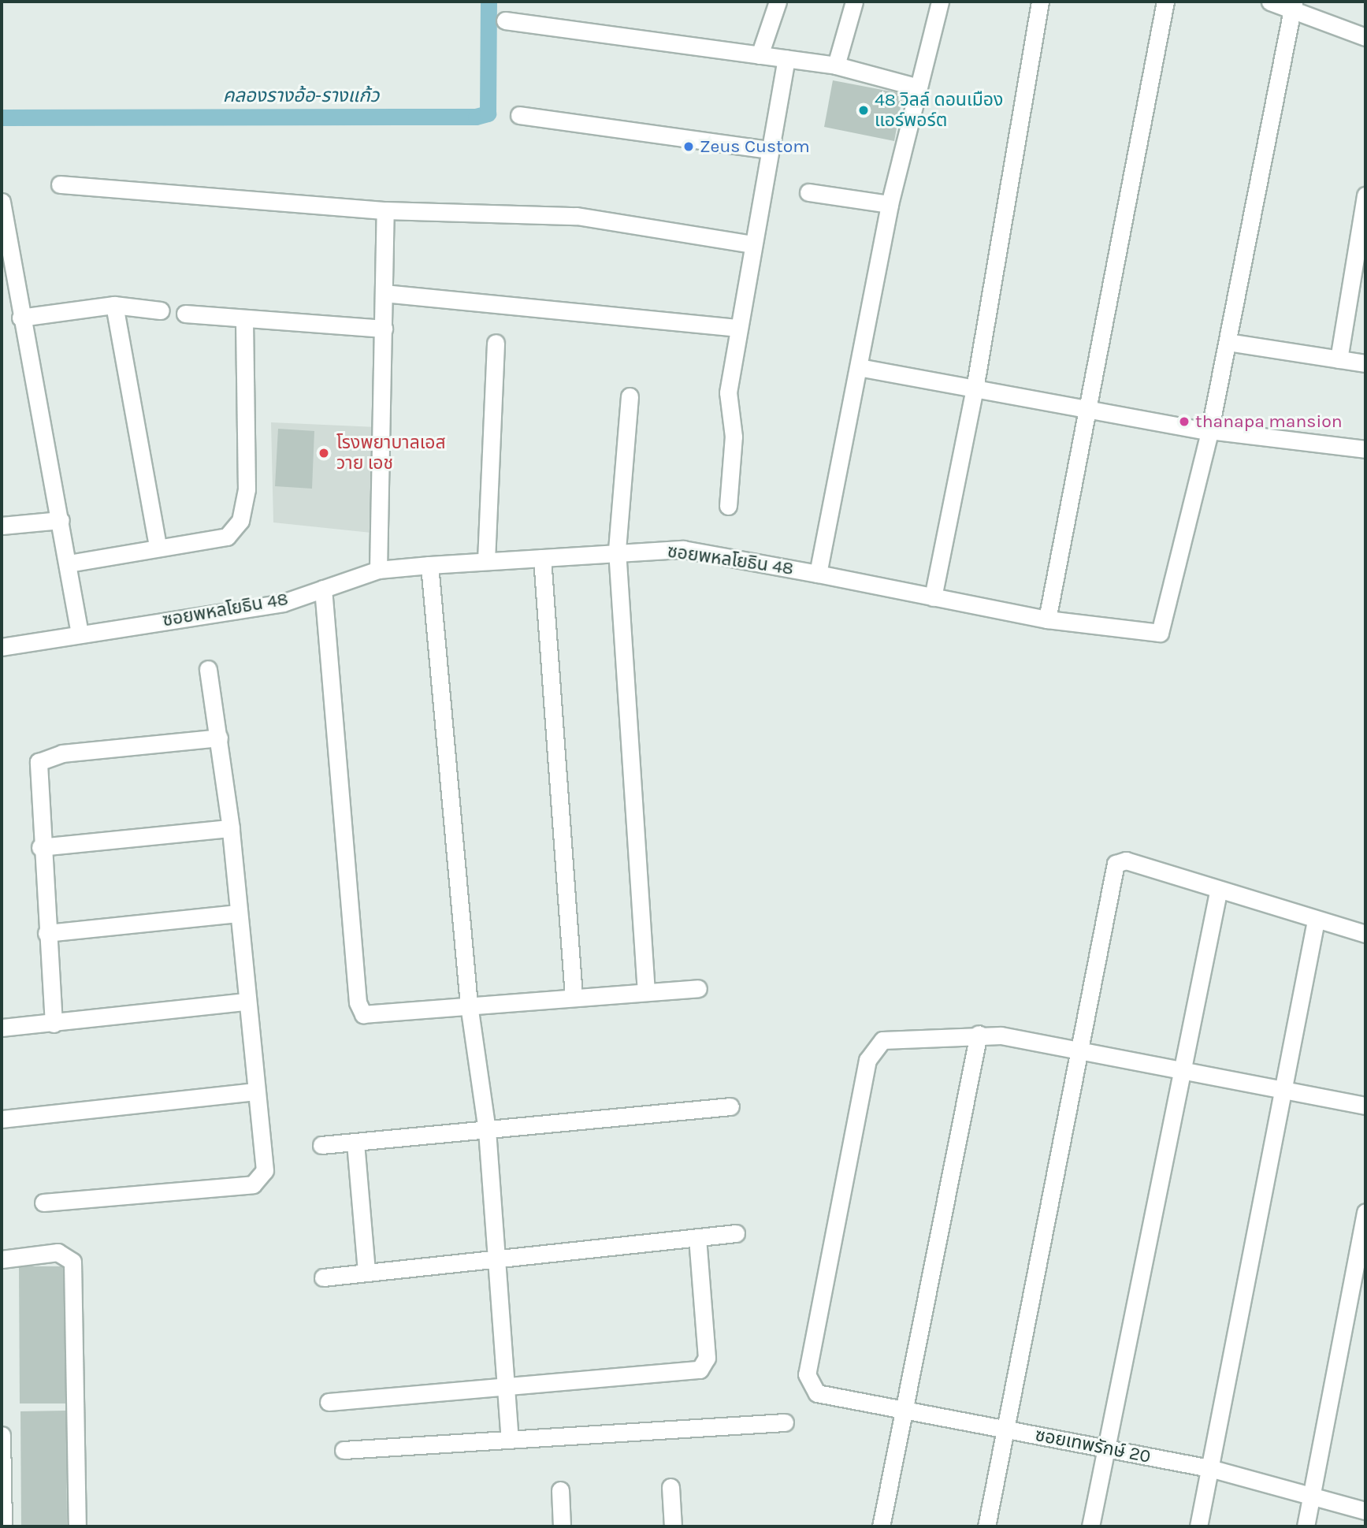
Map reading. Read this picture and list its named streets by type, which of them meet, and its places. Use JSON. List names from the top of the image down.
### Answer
{
  "streets": {
    "street": ["ซอยพหลโยธิน 48", "ซอยเทพรักษ์ 20"]
  },
  "water": ["คลองรางอ้อ-รางแก้ว"],
  "places": [
    "48 วิลล์ ดอนเมือง แอร์พอร์ต",
    "Zeus Custom",
    "thanapa mansion",
    "โรงพยาบาลเอส วาย เอช"
  ]
}
